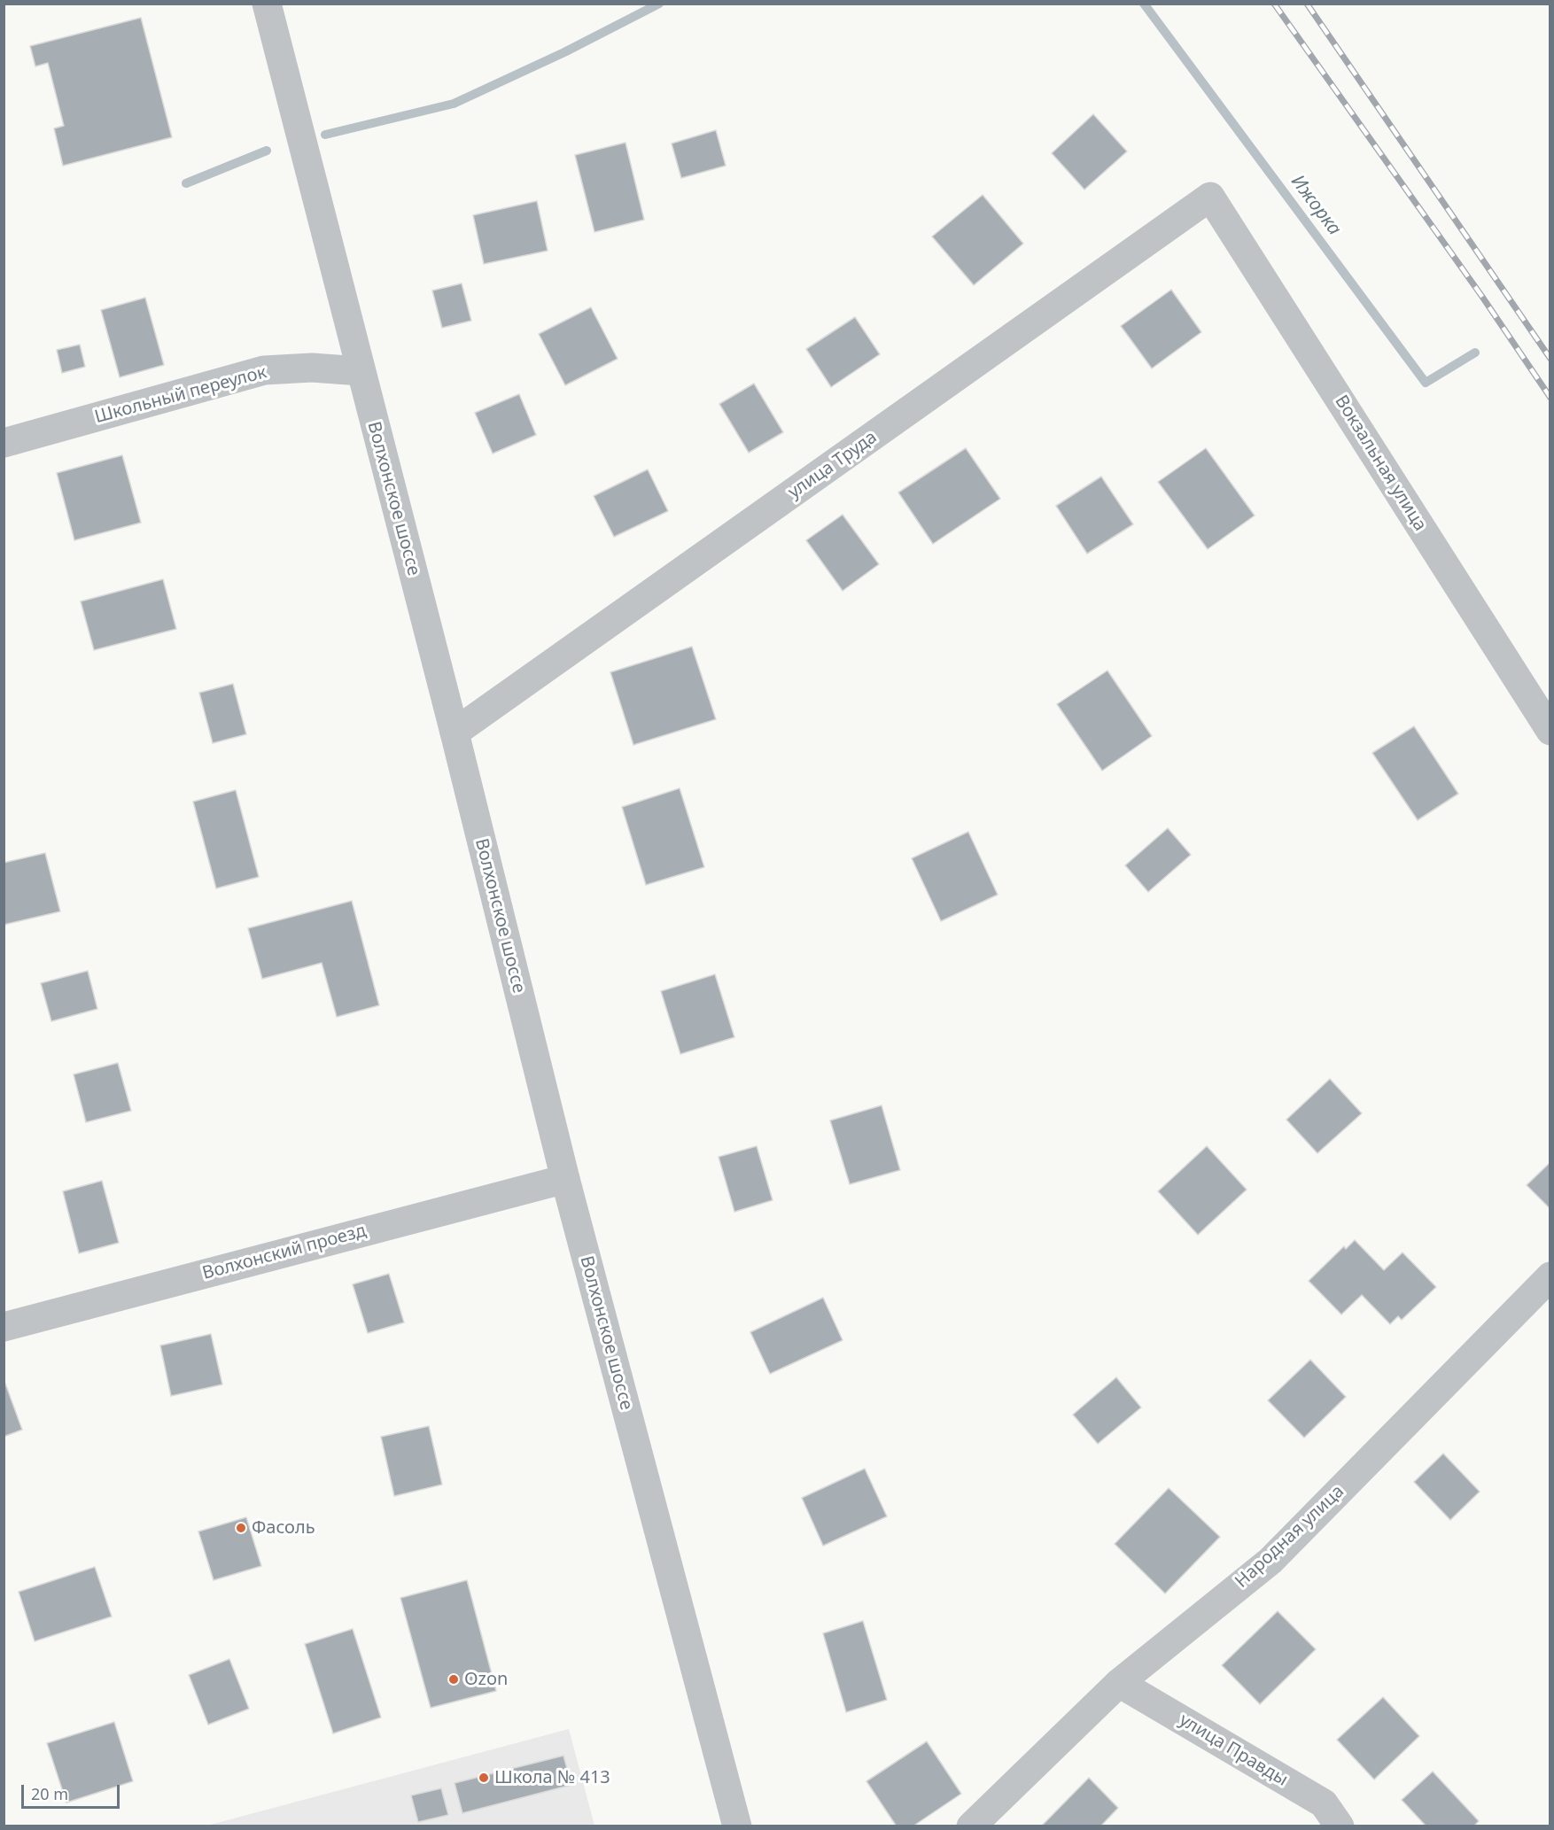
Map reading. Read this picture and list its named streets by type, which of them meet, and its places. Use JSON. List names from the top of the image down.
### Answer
{
  "streets": {
    "street": [
      "Школьный переулок",
      "Вокзальная улица",
      "улица Труда",
      "Волхонское шоссе",
      "Волхонский проезд",
      "Народная улица",
      "улица Правды"
    ]
  },
  "crossings": [
    ["Школьный переулок", "Волхонское шоссе"],
    ["Вокзальная улица", "улица Труда"],
    ["улица Труда", "Волхонское шоссе"],
    ["Волхонское шоссе", "Волхонский проезд"],
    ["Народная улица", "улица Правды"]
  ],
  "water": ["Ижорка"],
  "places": ["Фасоль", "Ozon", "Школа № 413"],
  "scale_bar": "20 m"
}
